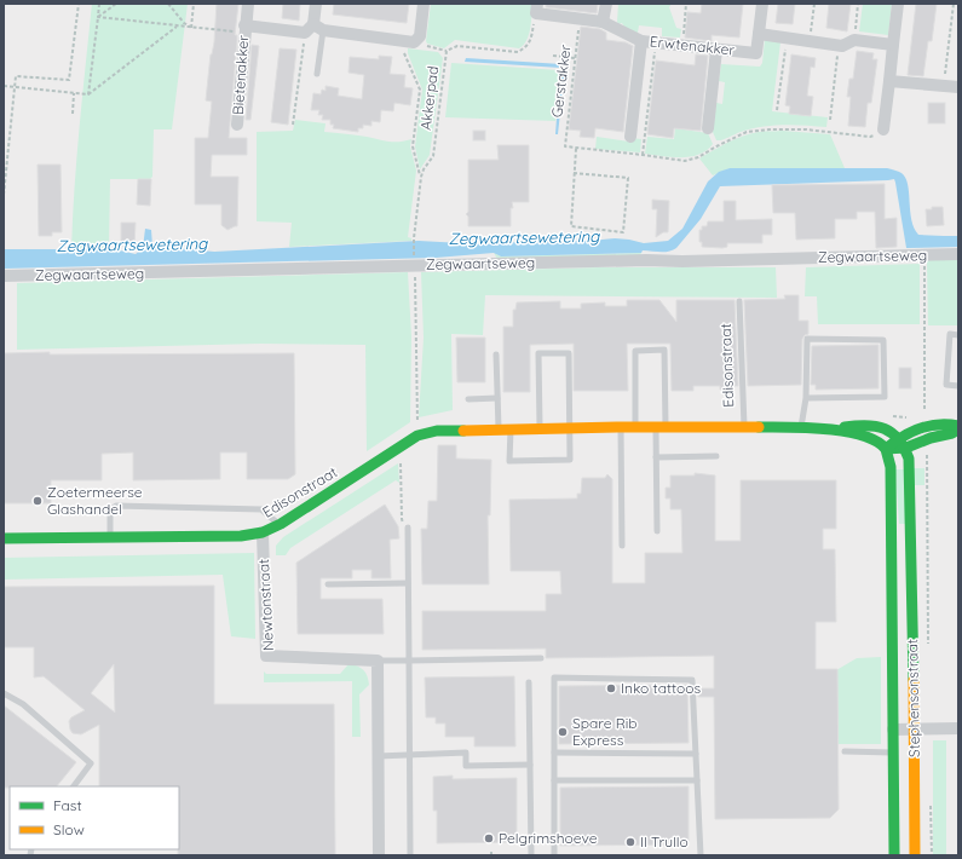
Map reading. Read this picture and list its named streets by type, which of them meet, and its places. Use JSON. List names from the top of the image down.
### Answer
{
  "streets": {
    "street": [
      "Erwtenakker",
      "Bietenakker",
      "Zegwaartseweg",
      "Edisonstraat",
      "Newtonstraat",
      "Stephensonstraat"
    ],
    "path": ["Gerstakker", "Akkerpad"]
  },
  "crossings": [
    ["Erwtenakker", "Gerstakker"],
    ["Erwtenakker", "Akkerpad"],
    ["Akkerpad", "Zegwaartseweg"],
    ["Akkerpad", "Edisonstraat"],
    ["Edisonstraat", "Newtonstraat"],
    ["Edisonstraat", "Stephensonstraat"]
  ],
  "water": ["Zegwaartsewetering"],
  "places": [
    "Zoetermeerse Glashandel",
    "Inko tattoos",
    "Spare Rib Express",
    "Pelgrimshoeve",
    "Il Trullo"
  ],
  "legend": ["Fast", "Slow"]
}
